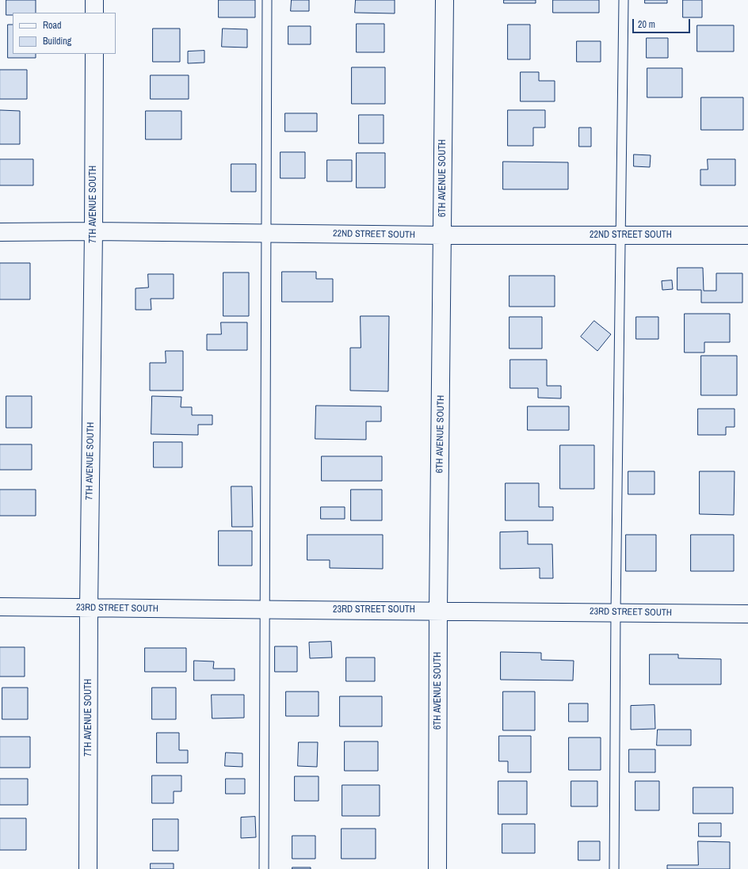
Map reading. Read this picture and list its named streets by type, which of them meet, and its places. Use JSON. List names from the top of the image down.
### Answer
{
  "streets": {
    "street": [
      "6TH AVENUE SOUTH",
      "7TH AVENUE SOUTH",
      "22ND STREET SOUTH",
      "23RD STREET SOUTH"
    ]
  },
  "crossings": [
    ["6TH AVENUE SOUTH", "22ND STREET SOUTH"],
    ["6TH AVENUE SOUTH", "23RD STREET SOUTH"],
    ["7TH AVENUE SOUTH", "22ND STREET SOUTH"],
    ["7TH AVENUE SOUTH", "23RD STREET SOUTH"]
  ],
  "legend": ["Road", "Building"],
  "scale_bar": "20 m"
}
